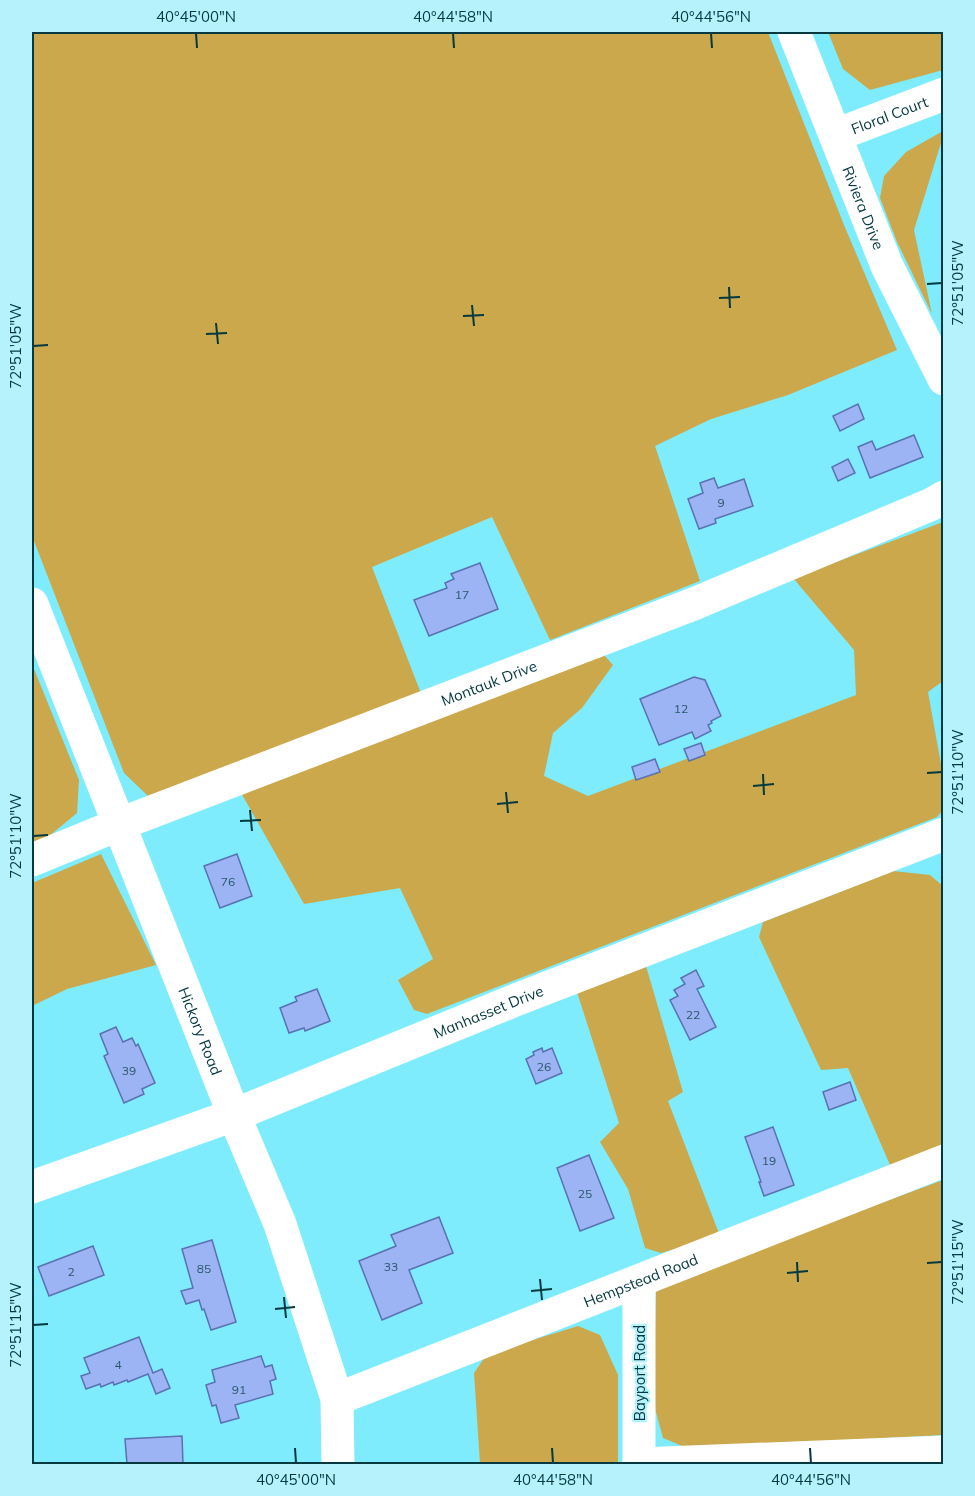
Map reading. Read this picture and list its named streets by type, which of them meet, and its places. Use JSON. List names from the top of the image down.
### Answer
{
  "streets": {
    "street": [
      "Floral Court",
      "Riviera Drive",
      "Montauk Drive",
      "Manhasset Drive",
      "Hickory Road",
      "Hempstead Road",
      "Bayport Road"
    ]
  },
  "crossings": [
    ["Floral Court", "Riviera Drive"],
    ["Montauk Drive", "Hickory Road"],
    ["Manhasset Drive", "Hickory Road"],
    ["Hickory Road", "Hempstead Road"],
    ["Hempstead Road", "Bayport Road"]
  ],
  "house_numbers": [
    "9",
    "17",
    "12",
    "76",
    "22",
    "26",
    "39",
    "19",
    "25",
    "33",
    "85",
    "2",
    "4",
    "91"
  ],
  "coordinates": [
    "40°45'00\"N",
    "40°44'58\"N",
    "40°44'56\"N",
    "72°51'05\"W",
    "72°51'10\"W",
    "72°51'15\"W"
  ]
}
